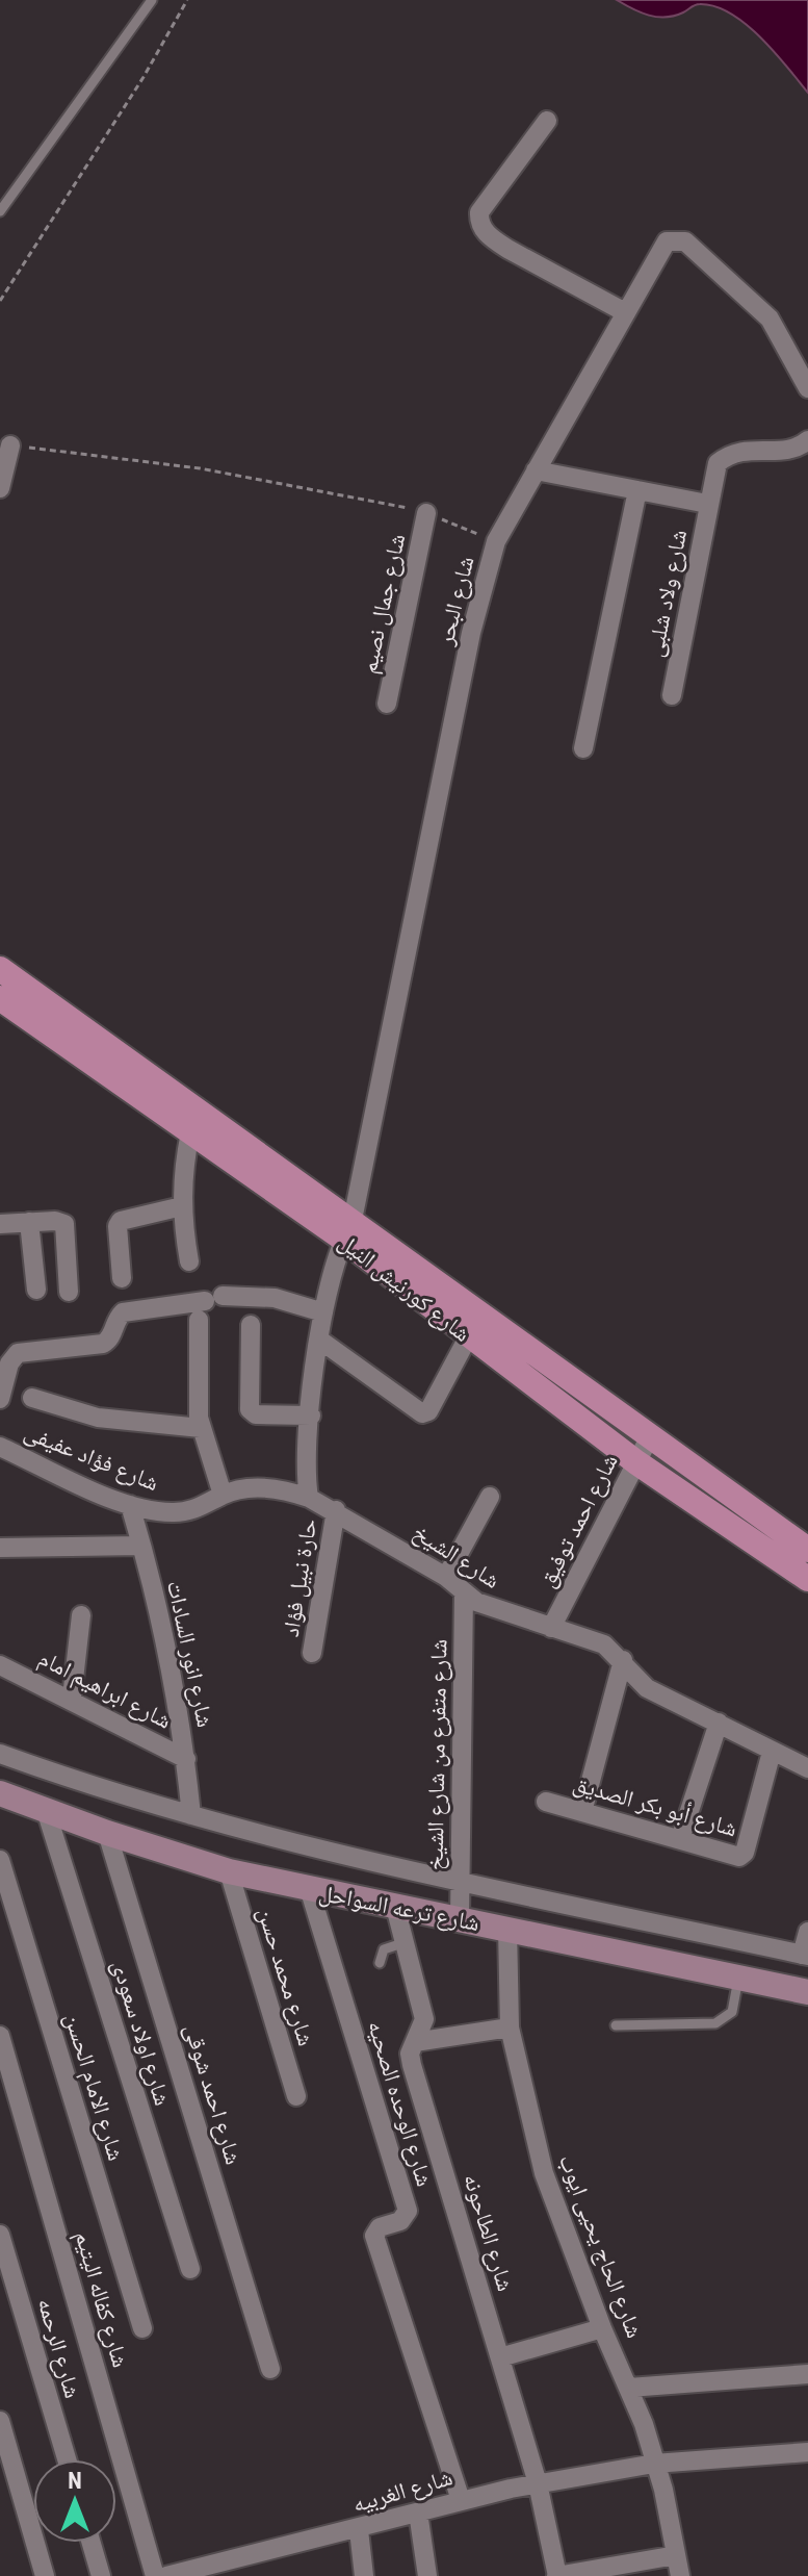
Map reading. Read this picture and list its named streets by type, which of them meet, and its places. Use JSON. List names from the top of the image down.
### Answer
{
  "streets": {
    "main road": ["شارع كورنيش النيل", "شارع ترعه السواحل"],
    "street": [
      "شارع ولاد شلبى",
      "شارع البحر",
      "شارع جمال نصيم",
      "شارع فؤاد عفيفى",
      "شارع احمد توفيق",
      "شارع الشيخ",
      "حارة نبيل فؤاد",
      "شارع انور السادات",
      "شارع ابراهيم امام",
      "شارع متفرع من شارع الشيخ",
      "شارع أبو بكر الصديق",
      "شارع محمد حسن",
      "شارع اولاد سعودى",
      "شارع الامام الحسن",
      "شارع احمد شوقى",
      "شارع الوحده الصحيه",
      "شارع الطاحونه",
      "شارع الحاج يحيى ايوب",
      "شارع كفاله اليتيم",
      "شارع الرحمه",
      "شارع الغربيه"
    ]
  },
  "crossings": [
    ["شارع البحر", "شارع كورنيش النيل"],
    ["شارع كورنيش النيل", "شارع احمد توفيق"],
    ["شارع فؤاد عفيفى", "شارع الشيخ"],
    ["شارع فؤاد عفيفى", "شارع انور السادات"],
    ["شارع احمد توفيق", "شارع الشيخ"],
    ["شارع الشيخ", "حارة نبيل فؤاد"],
    ["شارع الشيخ", "شارع متفرع من شارع الشيخ"],
    ["شارع الشيخ", "شارع أبو بكر الصديق"],
    ["شارع انور السادات", "شارع ابراهيم امام"],
    ["شارع انور السادات", "شارع ترعه السواحل"],
    ["شارع متفرع من شارع الشيخ", "شارع ترعه السواحل"],
    ["شارع ترعه السواحل", "شارع محمد حسن"],
    ["شارع ترعه السواحل", "شارع اولاد سعودى"],
    ["شارع ترعه السواحل", "شارع احمد شوقى"],
    ["شارع ترعه السواحل", "شارع الوحده الصحيه"],
    ["شارع ترعه السواحل", "شارع الطاحونه"],
    ["شارع ترعه السواحل", "شارع الحاج يحيى ايوب"],
    ["شارع الوحده الصحيه", "شارع الغربيه"],
    ["شارع الطاحونه", "شارع الغربيه"],
    ["شارع الحاج يحيى ايوب", "شارع الغربيه"]
  ],
  "north": "top"
}
